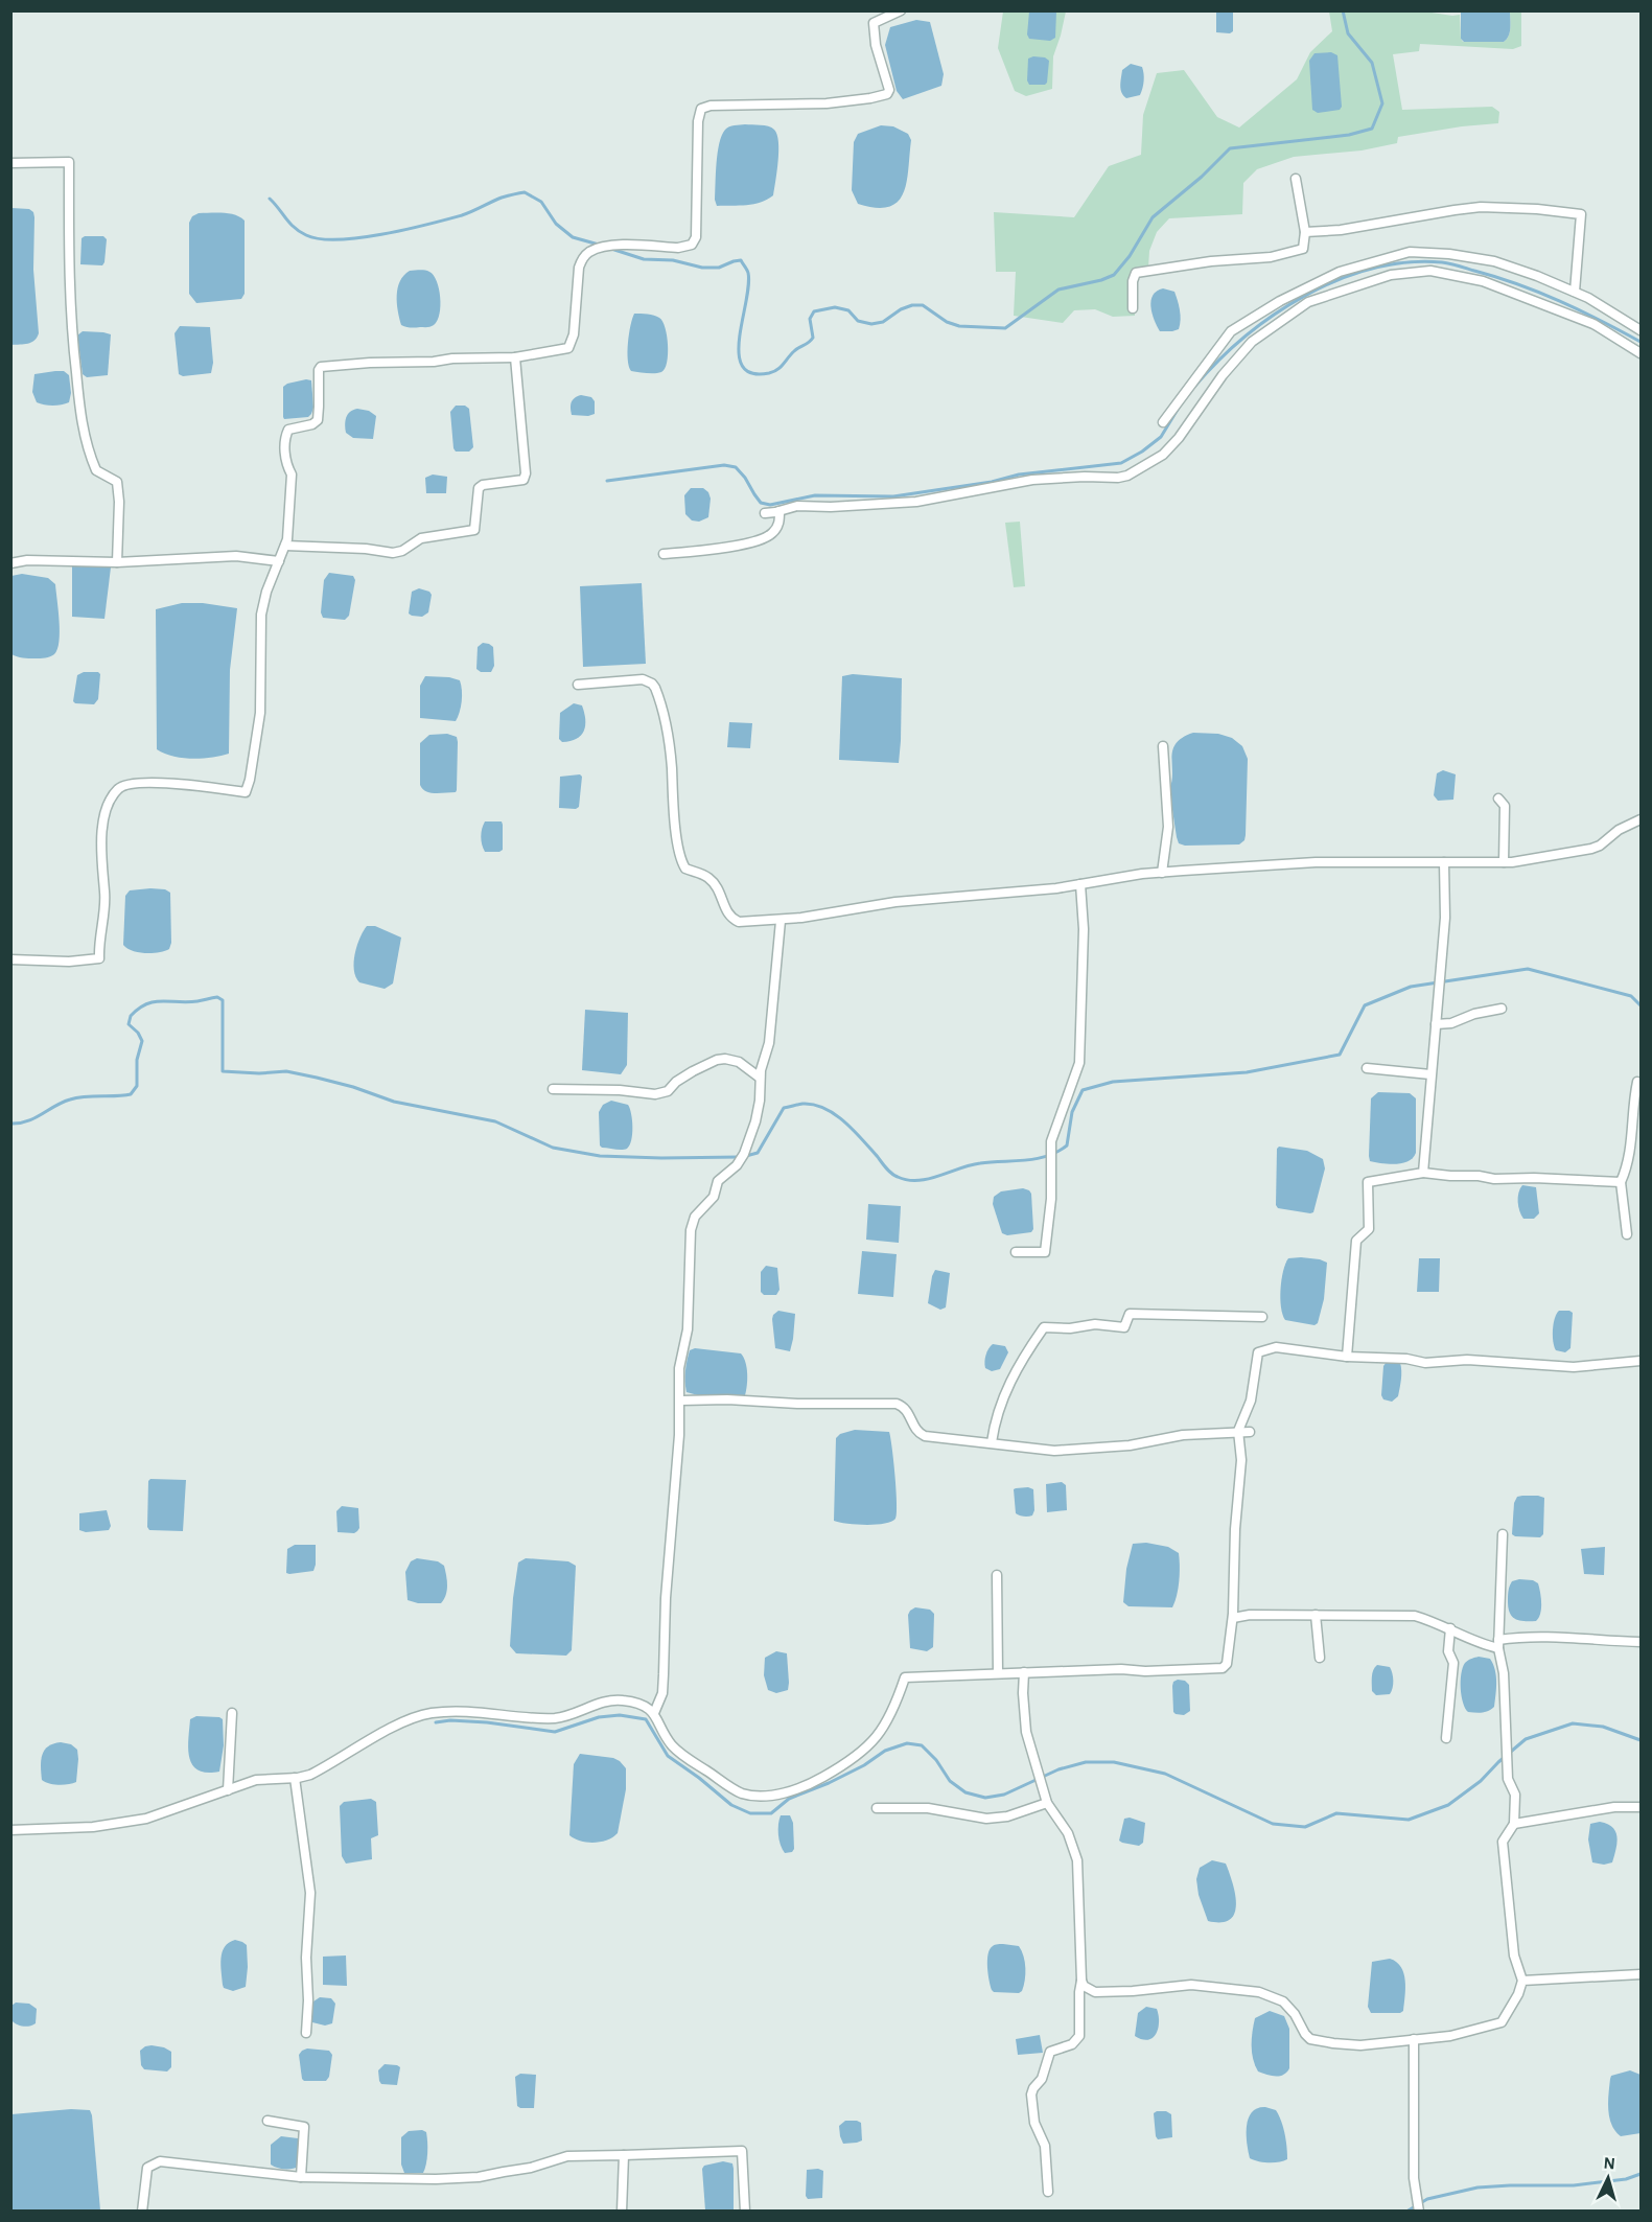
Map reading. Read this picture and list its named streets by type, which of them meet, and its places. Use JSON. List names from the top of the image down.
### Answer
{
  "north": "top"
}
